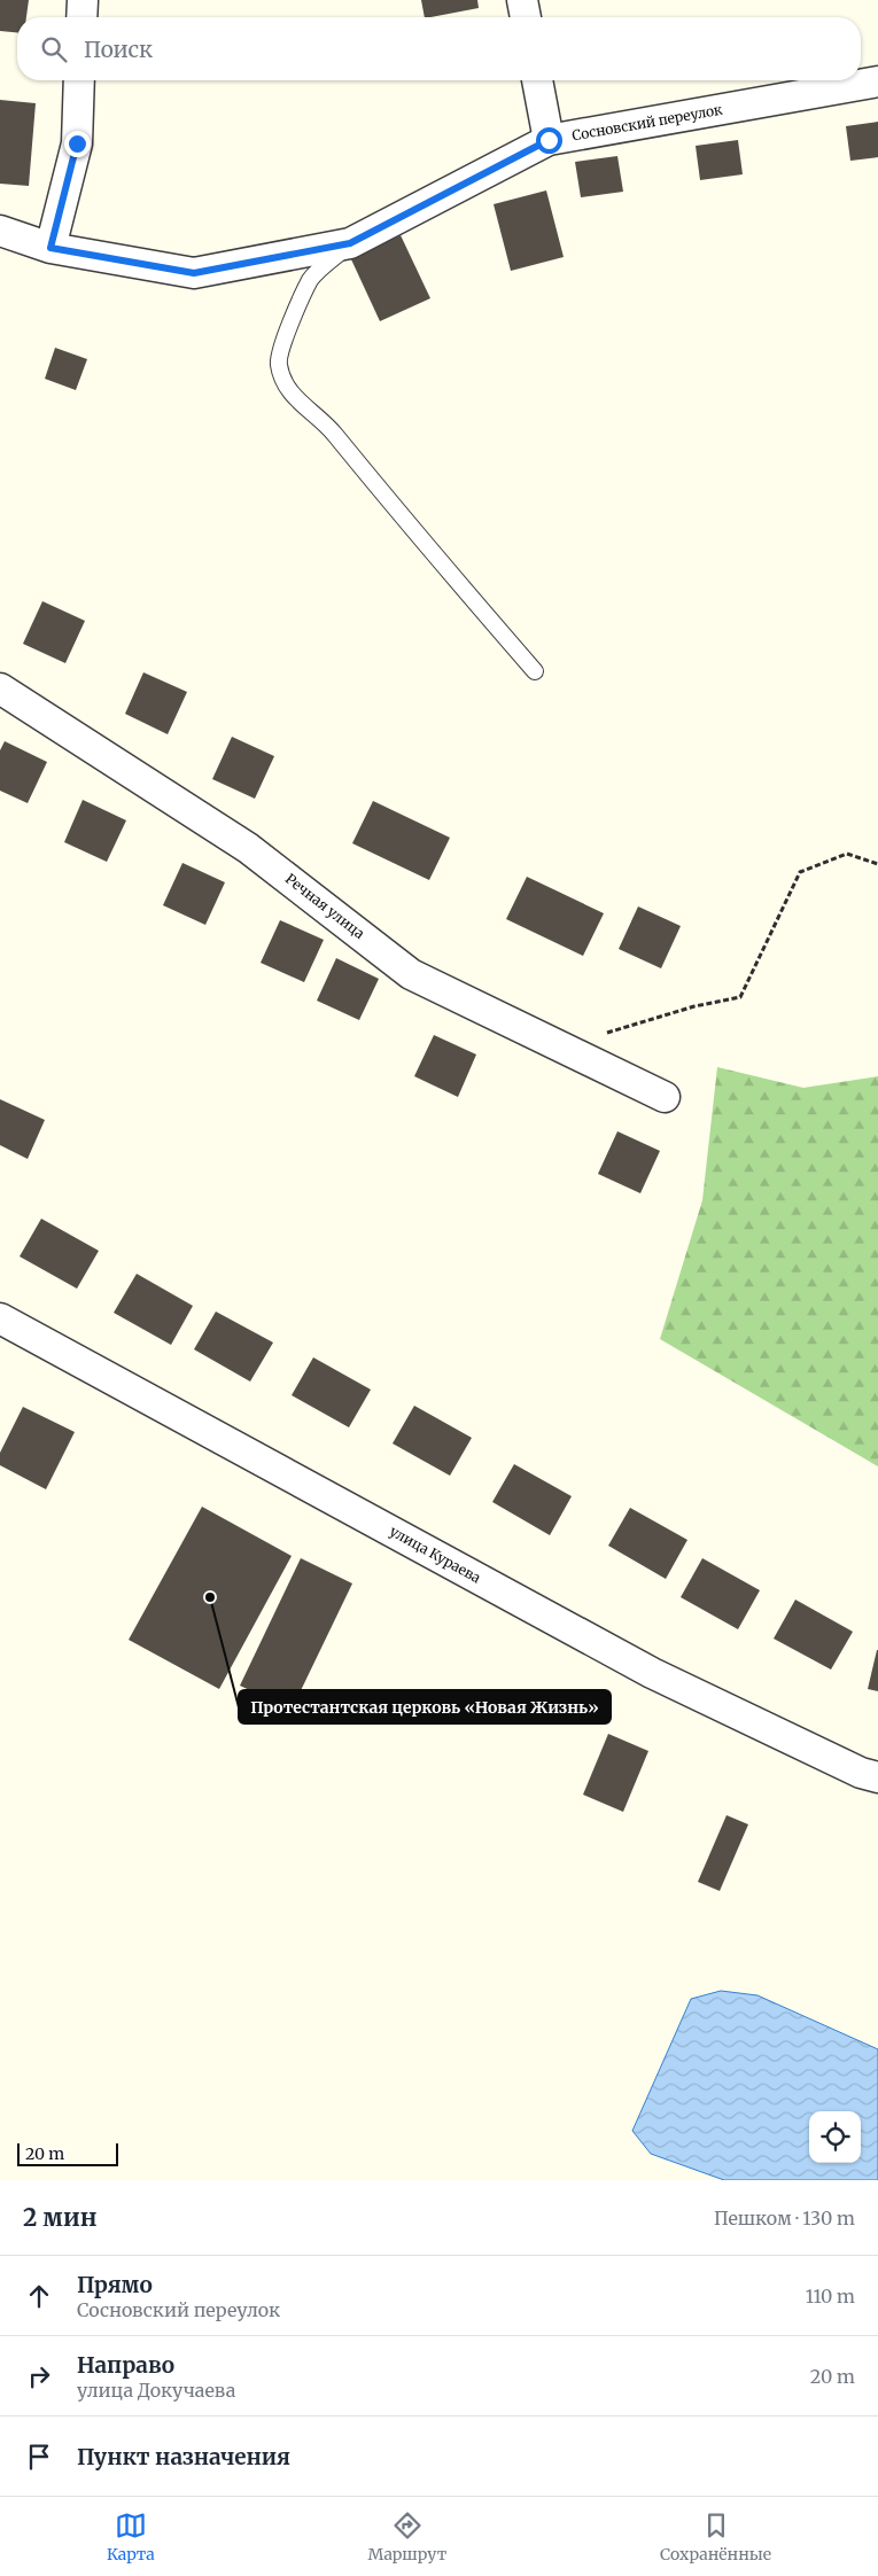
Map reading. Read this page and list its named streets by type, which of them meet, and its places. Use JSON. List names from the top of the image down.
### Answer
{
  "streets": {
    "street": ["Сосновский переулок", "Речная улица", "улица Кураева"]
  },
  "places": ["Протестантская церковь «Новая Жизнь»"],
  "scale_bar": "20 m",
  "page": {
    "search": "Поиск",
    "scale": "20 m",
    "heading": ["2 мин", "Пешком · 130 m"],
    "list": [
      ["Прямо", "Сосновский переулок", "110 m"],
      ["Направо", "улица Докучаева", "20 m"],
      "Пункт назначения"
    ],
    "nav": ["Карта", "Маршрут", "Сохранённые"]
  }
}
